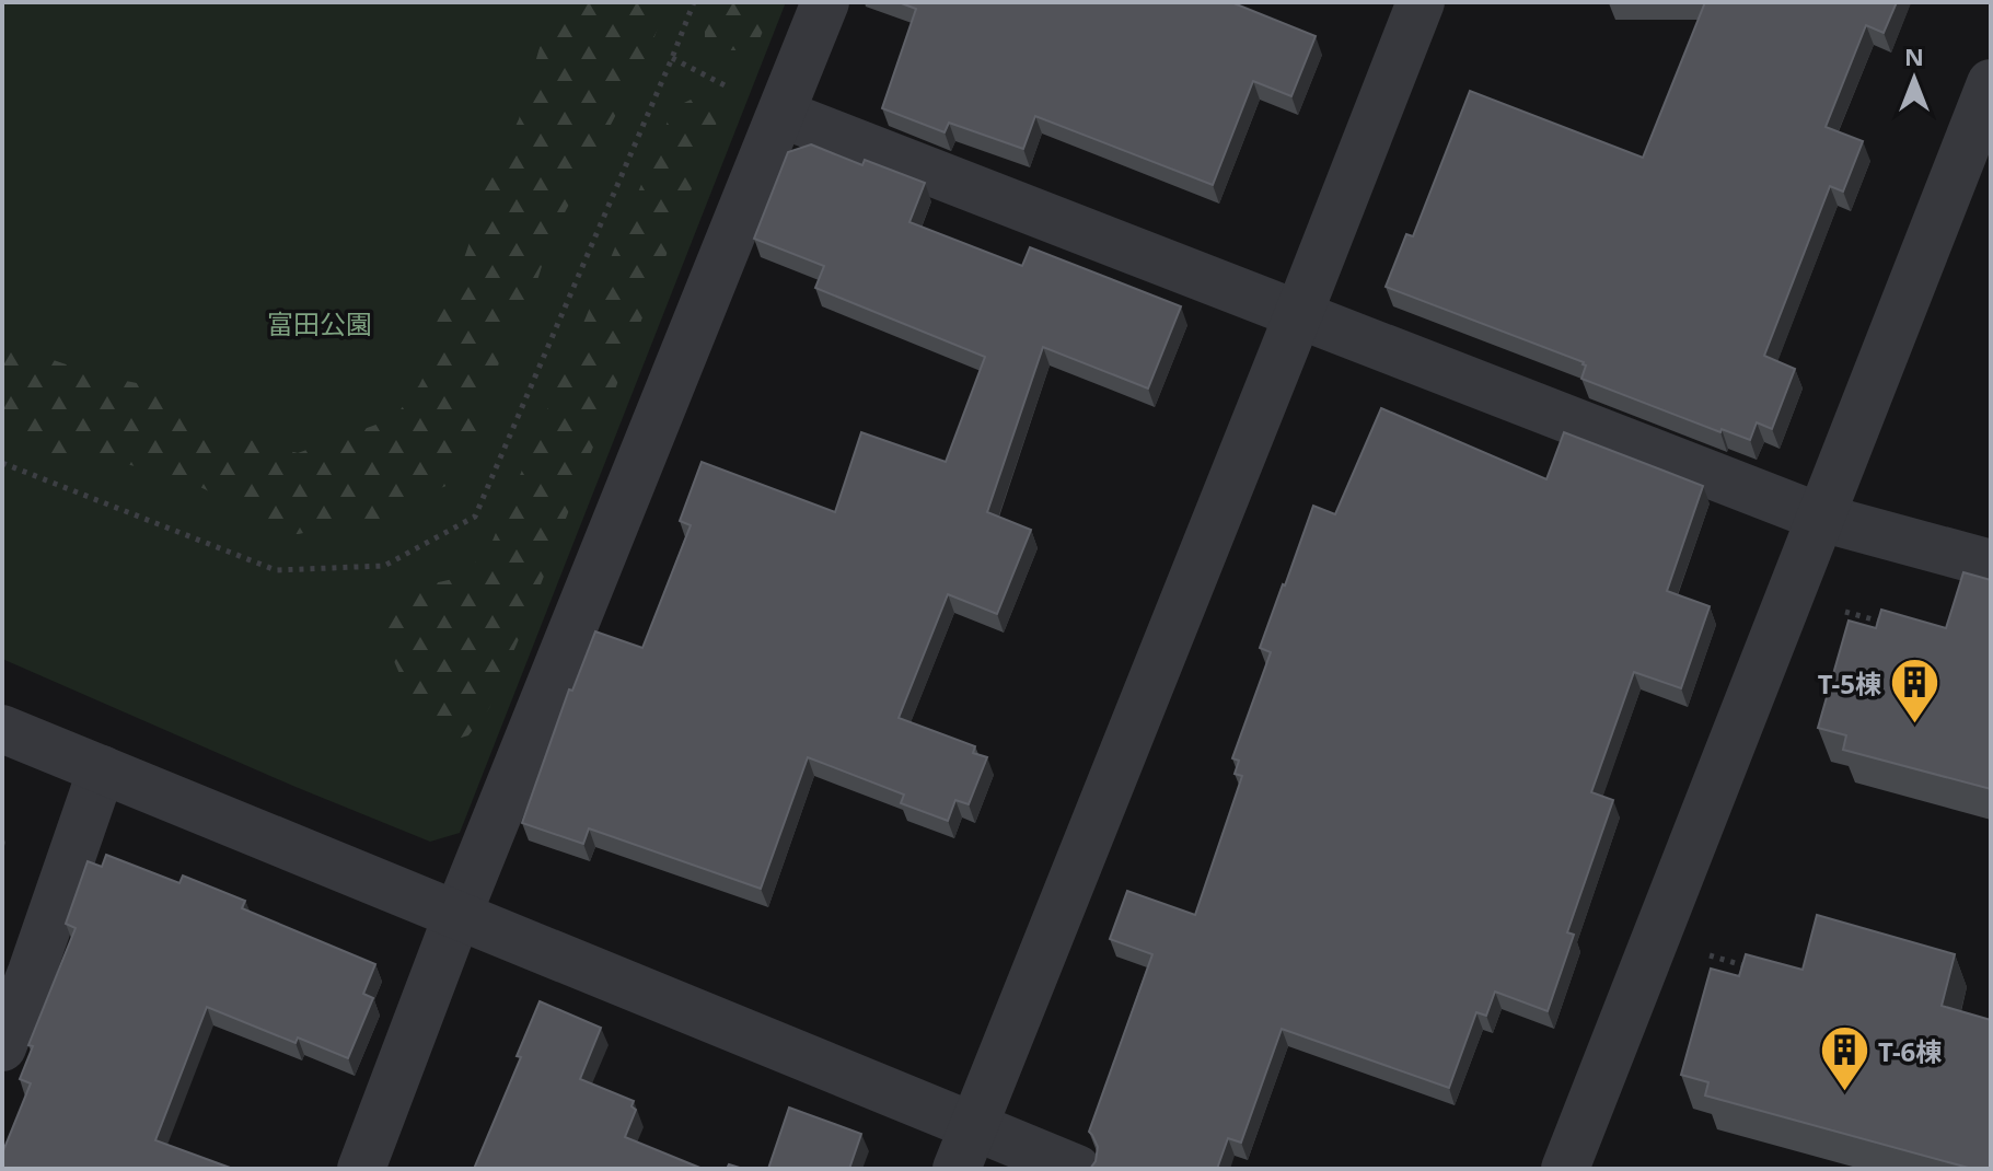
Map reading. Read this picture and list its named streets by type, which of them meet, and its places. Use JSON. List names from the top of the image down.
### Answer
{
  "parks": ["富田公園"],
  "places": {
    "building": ["T-5棟", "T-6棟"]
  },
  "north": "top"
}
